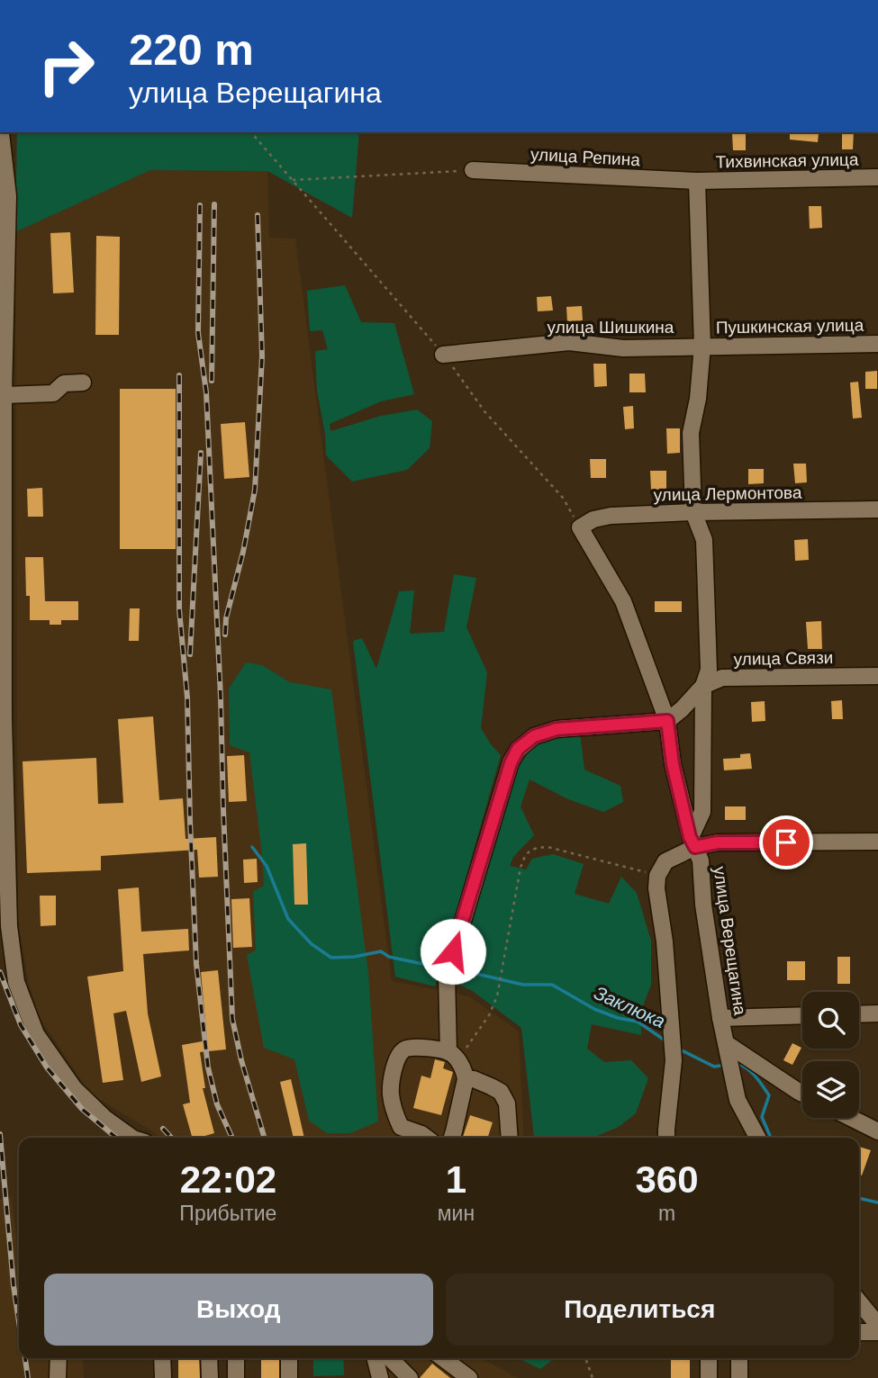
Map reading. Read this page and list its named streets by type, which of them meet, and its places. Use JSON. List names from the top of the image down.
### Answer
{
  "streets": {
    "street": [
      "улица Репина",
      "Тихвинская улица",
      "Пушкинская улица",
      "улица Шишкина",
      "улица Лермонтова",
      "улица Связи",
      "улица Верещагина"
    ]
  },
  "crossings": [
    ["улица Репина", "Тихвинская улица"],
    ["Пушкинская улица", "улица Шишкина"],
    ["улица Лермонтова", "улица Верещагина"]
  ],
  "water": ["Заклюка"],
  "page": {
    "turn": ["220 m", "улица Верещагина"],
    "eta": [
      "22:02",
      "Прибытие",
      "1",
      "мин",
      "360",
      "m"
    ],
    "buttons": ["Выход", "Поделиться"]
  }
}
